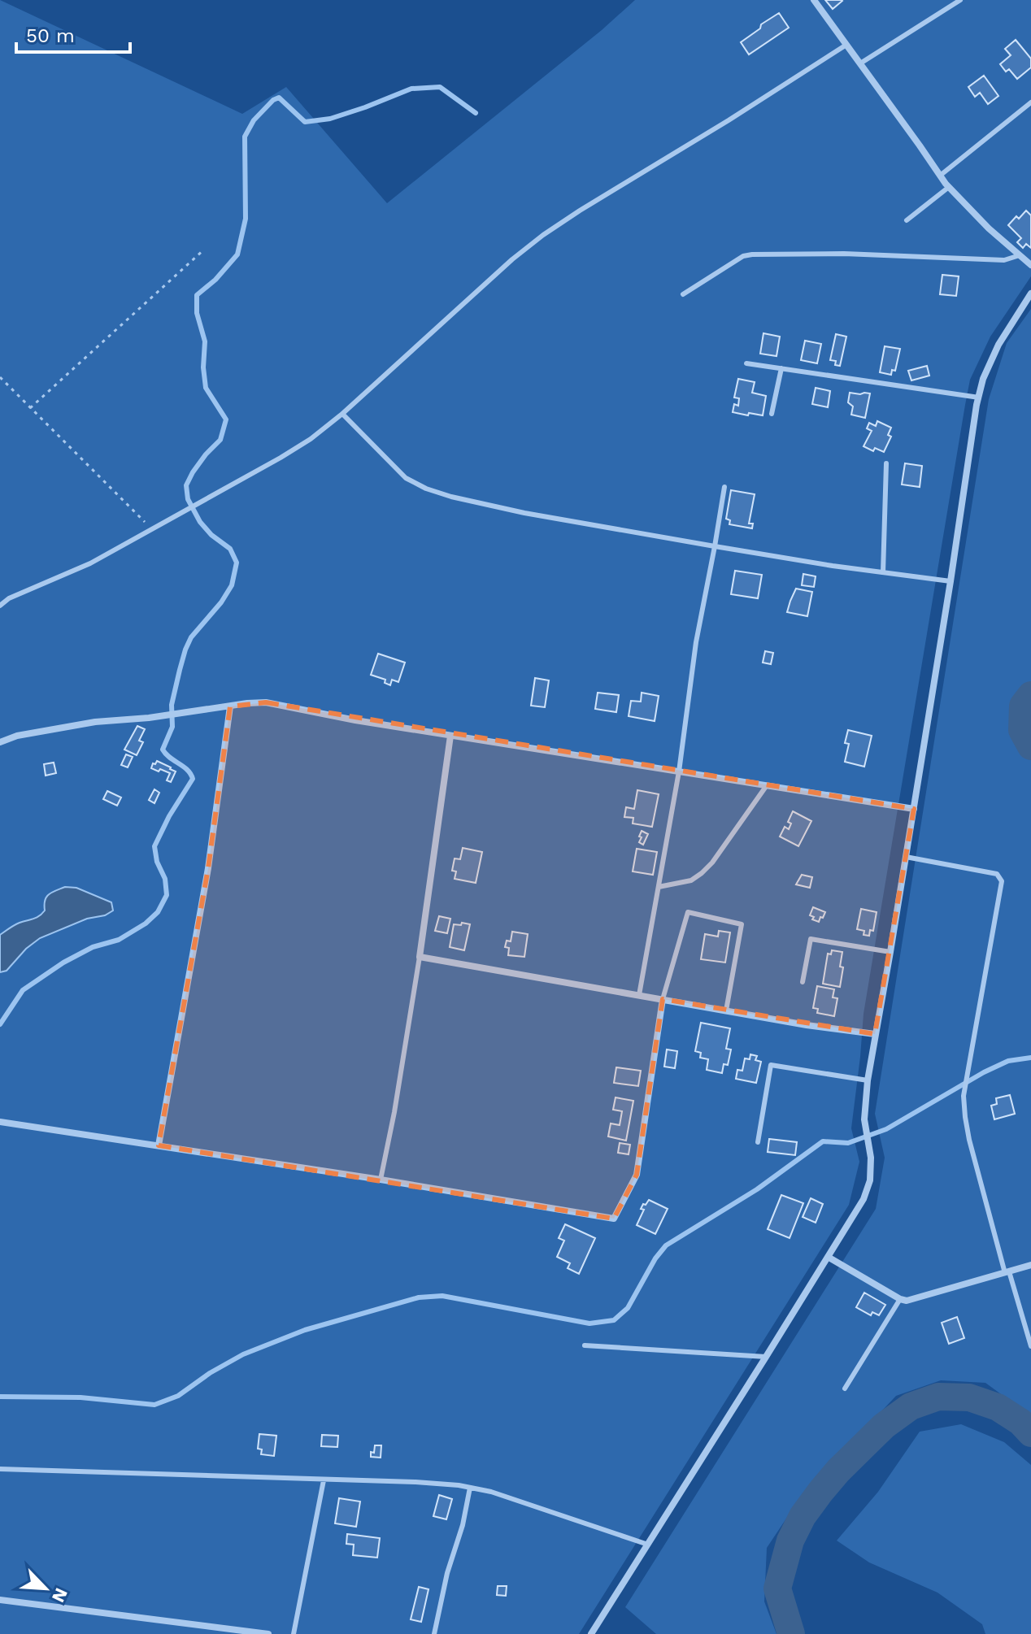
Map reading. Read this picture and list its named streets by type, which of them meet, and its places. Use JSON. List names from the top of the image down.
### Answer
{
  "scale_bar": "50 m",
  "north": "bottom right"
}
